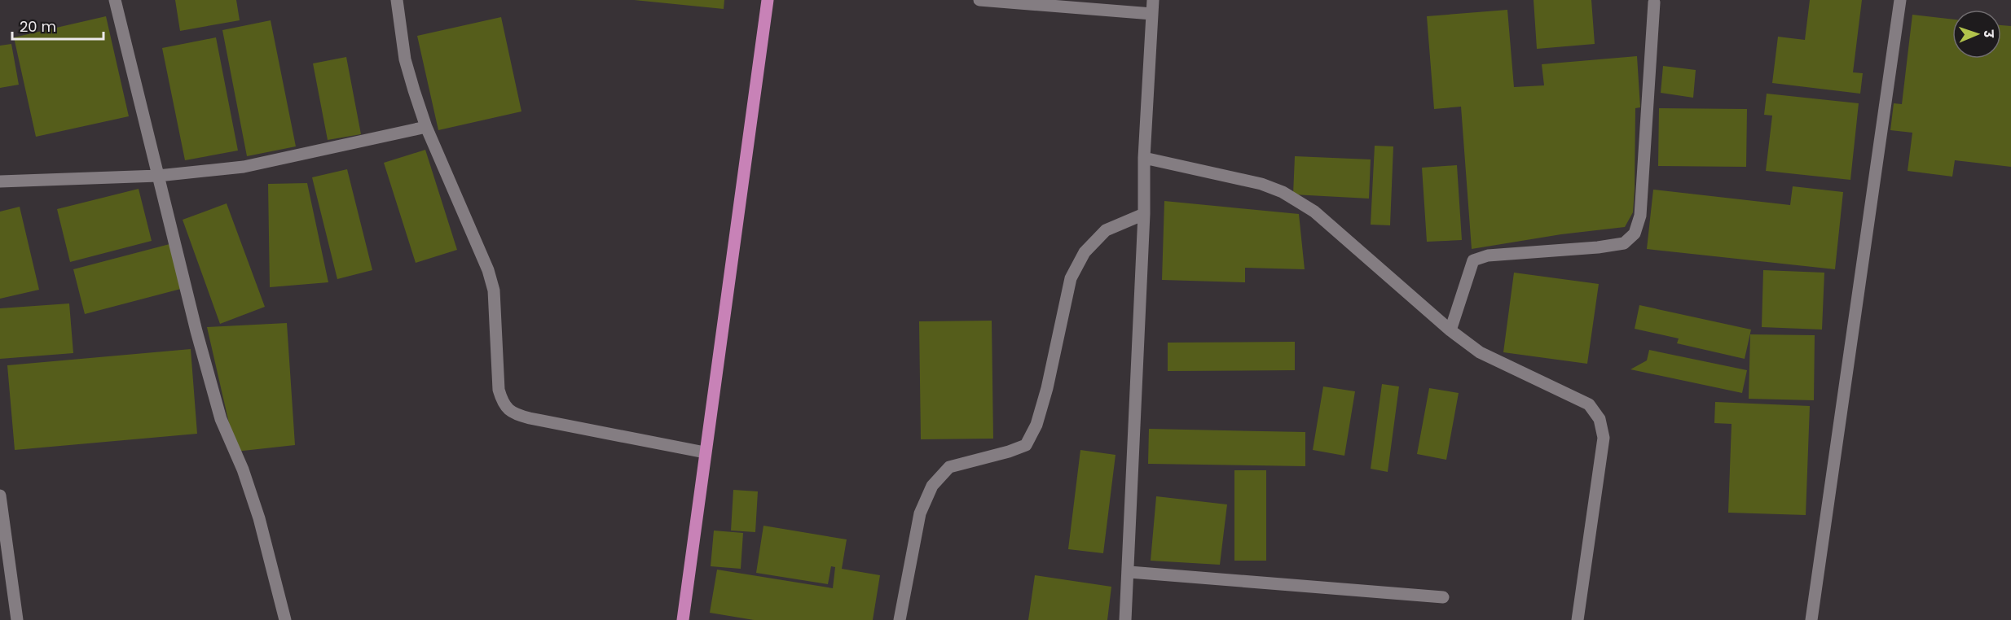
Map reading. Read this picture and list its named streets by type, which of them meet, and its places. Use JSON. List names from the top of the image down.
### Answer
{
  "scale_bar": "20 m",
  "north": "right"
}
